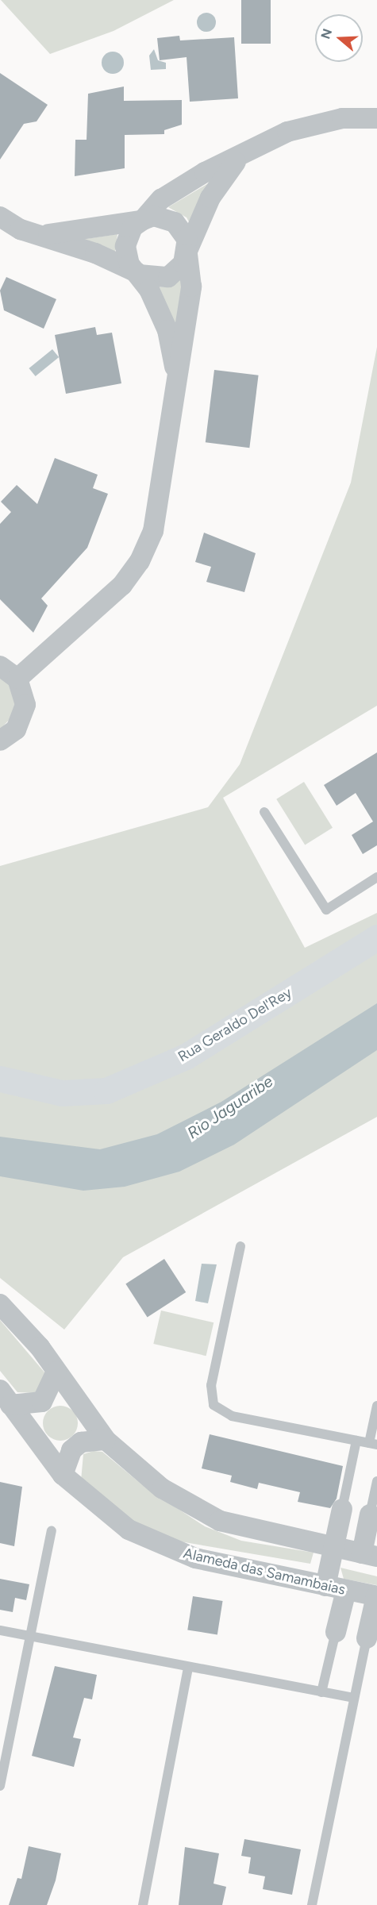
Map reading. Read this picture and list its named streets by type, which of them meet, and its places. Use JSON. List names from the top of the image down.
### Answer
{
  "streets": {
    "main road": ["Rua Geraldo Del'Rey"],
    "street": ["Alameda das Samambaias"]
  },
  "water": ["Rio Jaguaribe"],
  "north": "left"
}
